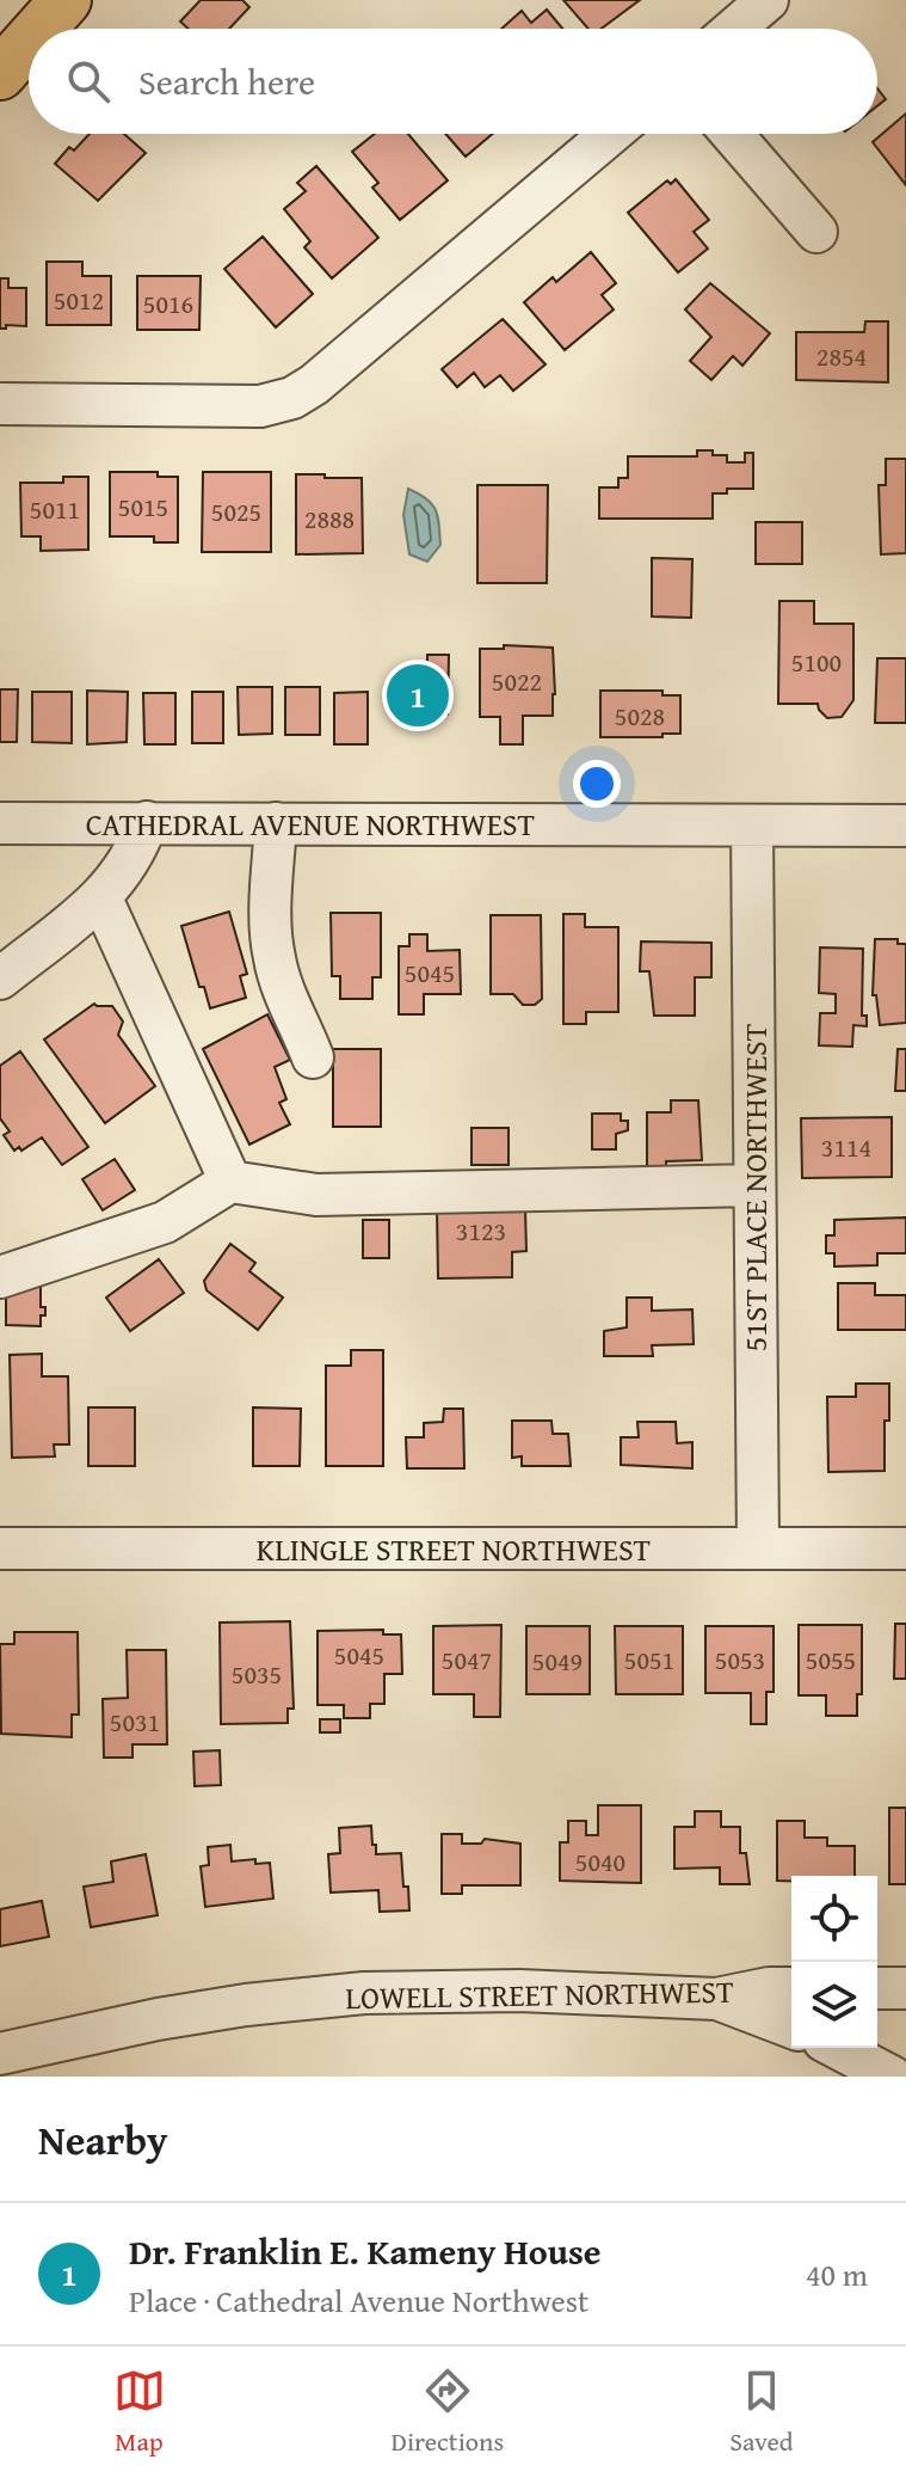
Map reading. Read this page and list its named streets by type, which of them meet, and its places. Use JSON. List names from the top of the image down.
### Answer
{
  "streets": {
    "street": [
      "CATHEDRAL AVENUE NORTHWEST",
      "51ST PLACE NORTHWEST",
      "KLINGLE STREET NORTHWEST",
      "LOWELL STREET NORTHWEST"
    ]
  },
  "crossings": [
    ["CATHEDRAL AVENUE NORTHWEST", "51ST PLACE NORTHWEST"],
    ["51ST PLACE NORTHWEST", "KLINGLE STREET NORTHWEST"]
  ],
  "house_numbers": [
    "5012",
    "5016",
    "2854",
    "5015",
    "5011",
    "5025",
    "2888",
    "5100",
    "5022",
    "5028",
    "5045",
    "3114",
    "3123",
    "5045",
    "5047",
    "5051",
    "5053",
    "5055",
    "5049",
    "5035",
    "5031",
    "5040"
  ],
  "page": {
    "search": "Search here",
    "pins": "1",
    "heading": "Nearby",
    "list": [
      {
        "mark": "1",
        "name": "Dr. Franklin E. Kameny House",
        "note": "Place · Cathedral Avenue Northwest",
        "value": "40 m"
      }
    ],
    "nav": ["Map", "Directions", "Saved"]
  }
}
